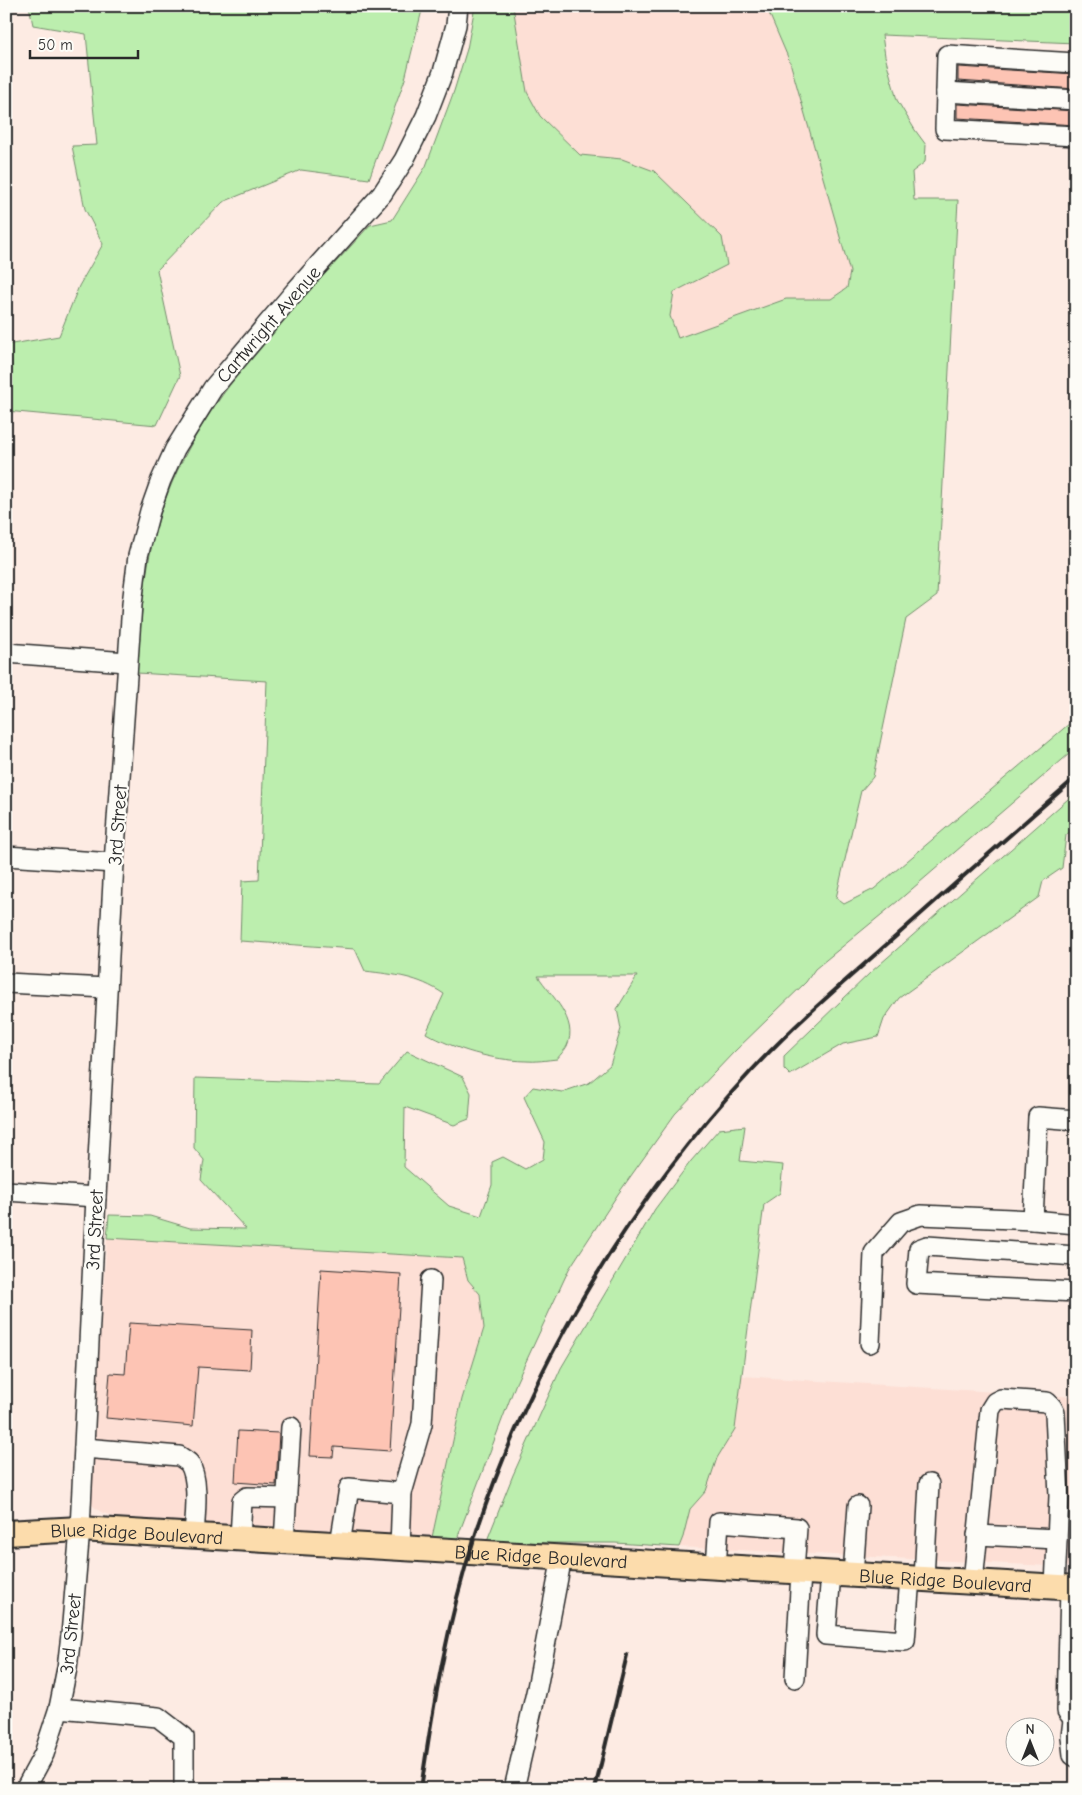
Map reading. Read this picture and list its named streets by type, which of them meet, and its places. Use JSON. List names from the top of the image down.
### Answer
{
  "streets": {
    "main road": ["Blue Ridge Boulevard"],
    "street": ["Cartwright Avenue", "3rd Street"]
  },
  "crossings": [
    ["Cartwright Avenue", "3rd Street"],
    ["3rd Street", "Blue Ridge Boulevard"]
  ],
  "scale_bar": "50 m",
  "north": "top"
}
